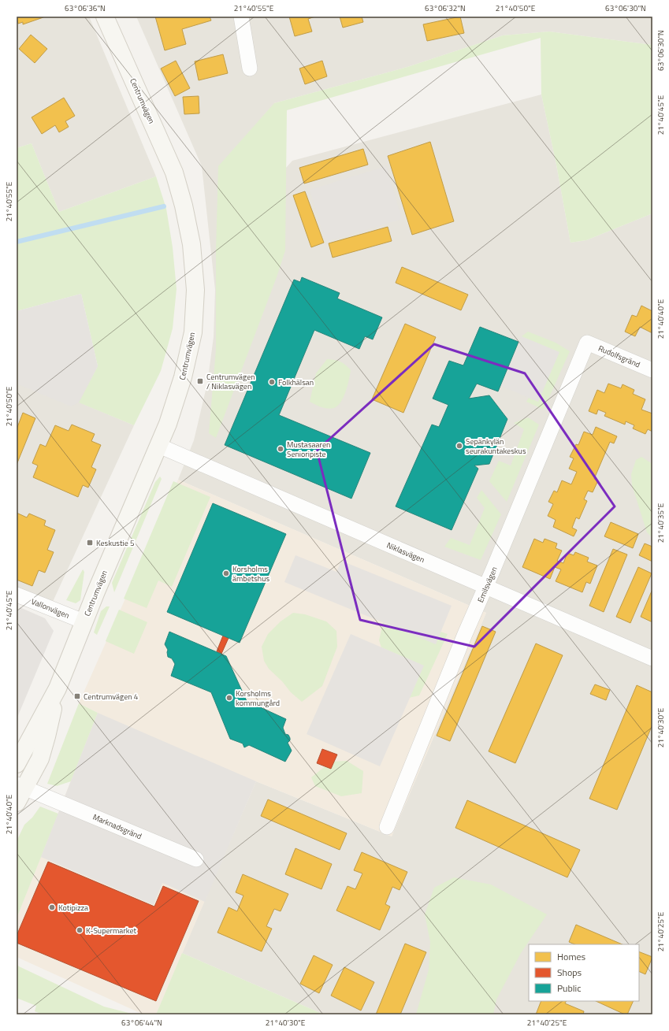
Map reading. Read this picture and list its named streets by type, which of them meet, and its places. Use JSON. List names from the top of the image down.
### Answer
{
  "streets": {
    "main road": ["Centrumvägen"],
    "street": [
      "Rudolfsgränd",
      "Niklasvägen",
      "Emilsvägen",
      "Vallonvägen",
      "Marknadsgränd"
    ]
  },
  "crossings": [
    ["Centrumvägen", "Niklasvägen"],
    ["Centrumvägen", "Vallonvägen"],
    ["Centrumvägen", "Marknadsgränd"],
    ["Rudolfsgränd", "Emilsvägen"],
    ["Niklasvägen", "Emilsvägen"]
  ],
  "places": {
    "transit": ["Centrumvägen / Niklasvägen", "Keskustie 5", "Centrumvägen 4"],
    "other": [
      "Folkhälsan",
      "Sepänkylän seurakuntakeskus",
      "Mustasaaren Senioripiste",
      "Korsholms ämbetshus",
      "Korsholms kommungård",
      "Kotipizza",
      "K-Supermarket"
    ]
  },
  "legend": ["Homes", "Shops", "Public"],
  "coordinates": [
    "63°06'36\"N",
    "21°40'55\"E",
    "63°06'32\"N",
    "21°40'50\"E",
    "63°06'30\"N",
    "21°40'45\"E",
    "21°40'40\"E",
    "21°40'35\"E",
    "21°40'30\"E",
    "21°40'25\"E",
    "63°06'44\"N"
  ]
}
